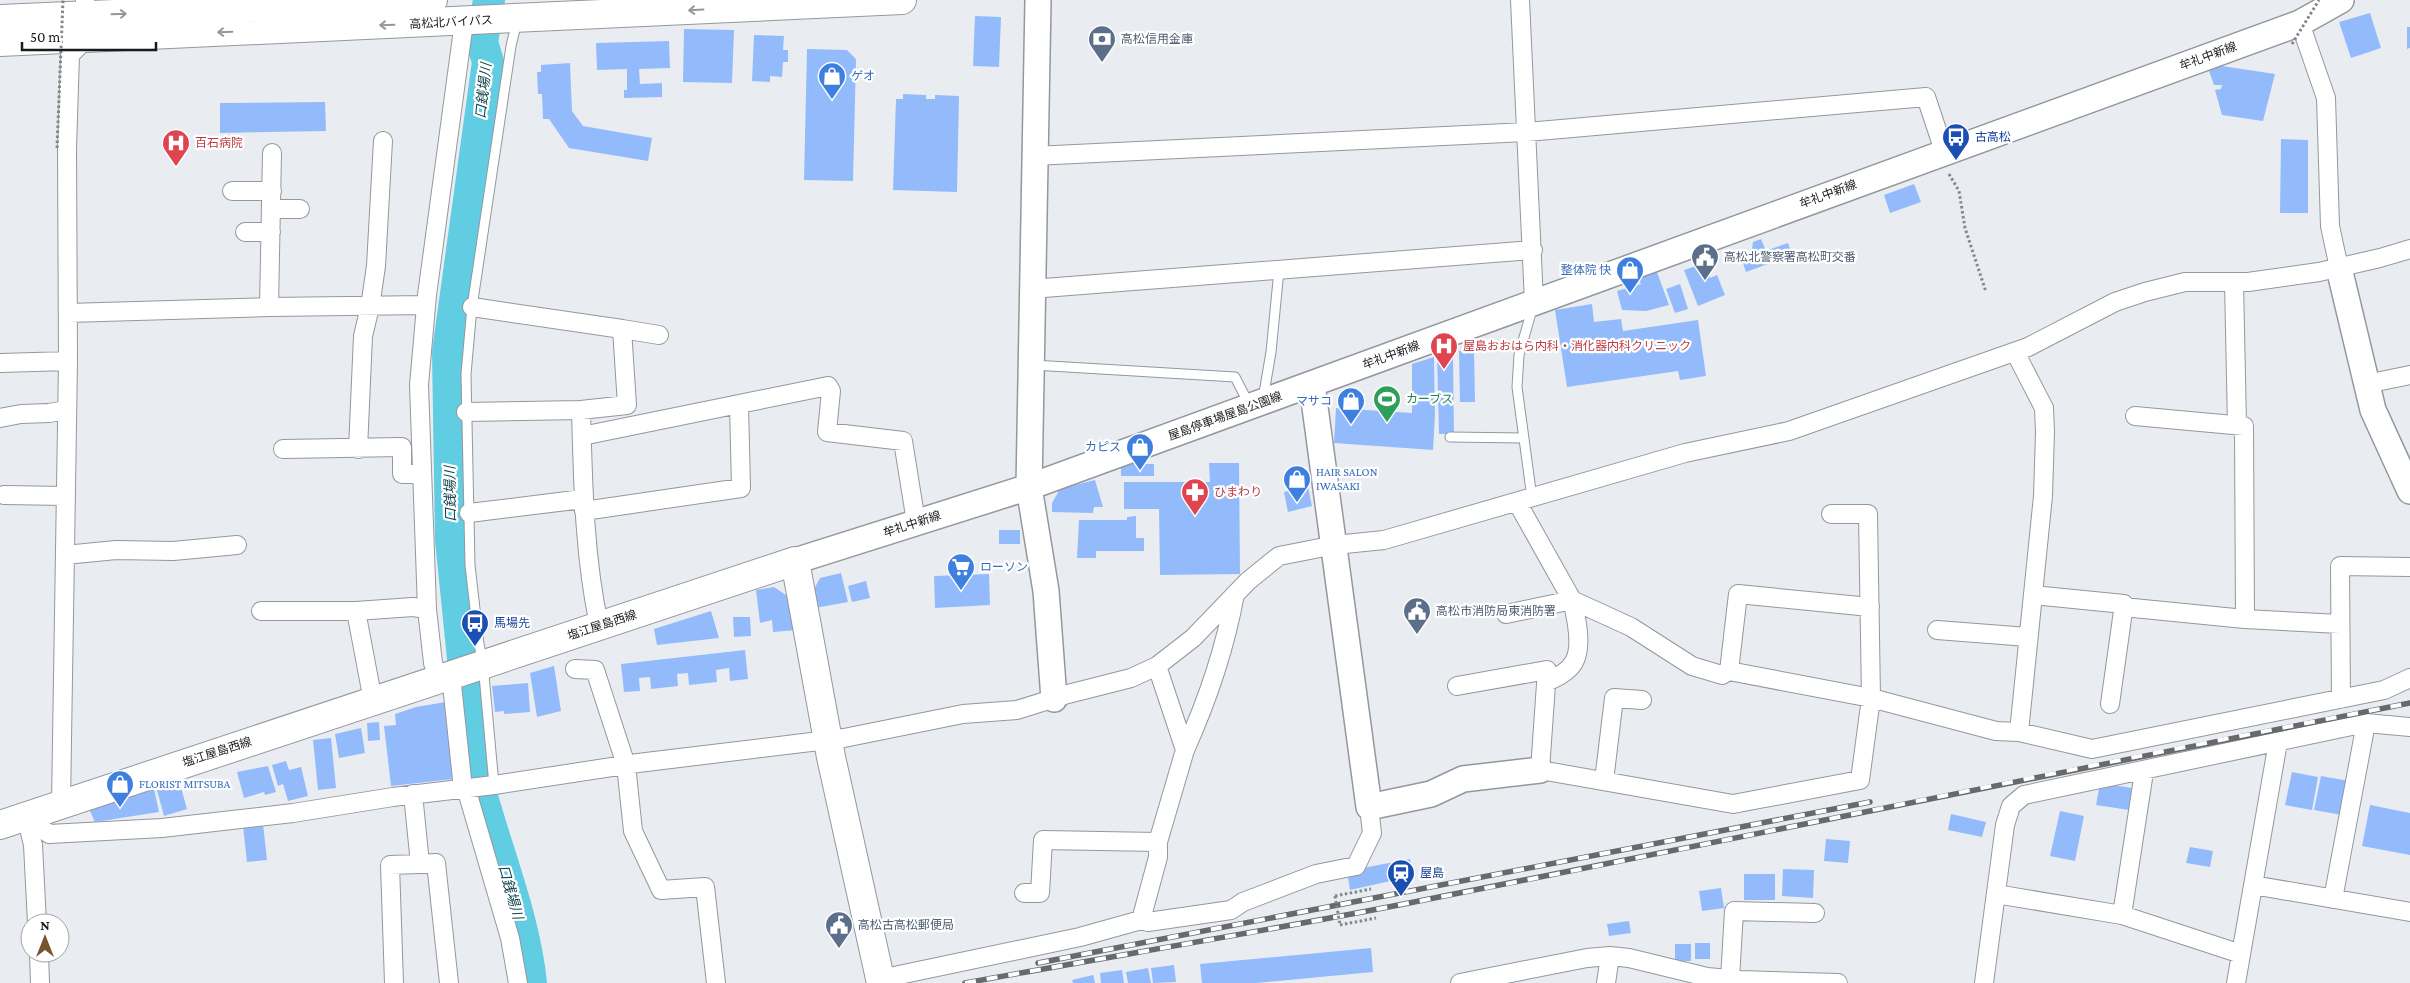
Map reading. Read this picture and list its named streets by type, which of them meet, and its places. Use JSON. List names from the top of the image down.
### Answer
{
  "streets": {
    "main road": [
      "高松北バイパス",
      "牟礼中新線",
      "屋島停車場屋島公園線",
      "塩江屋島西線"
    ]
  },
  "crossings": [
    ["牟礼中新線", "屋島停車場屋島公園線"],
    ["牟礼中新線", "塩江屋島西線"]
  ],
  "water": ["口銭場川"],
  "places": {
    "bank": ["高松信用金庫"],
    "shop": [
      "ゲオ",
      "整体院 快",
      "マサコ",
      "カピス",
      "HAIR SALON IWASAKI",
      "FLORIST MITSUBA"
    ],
    "bus stop": ["古高松", "馬場先"],
    "hospital": ["百石病院", "屋島おおはら内科・消化器内科クリニック"],
    "public building": ["高松北警察署高松町交番", "高松市消防局東消防署", "高松古高松郵便局"],
    "sports": ["カーブス"],
    "pharmacy": ["ひまわり"],
    "supermarket": ["ローソン"],
    "station": ["屋島"]
  },
  "scale_bar": "50 m",
  "north": "top"
}
